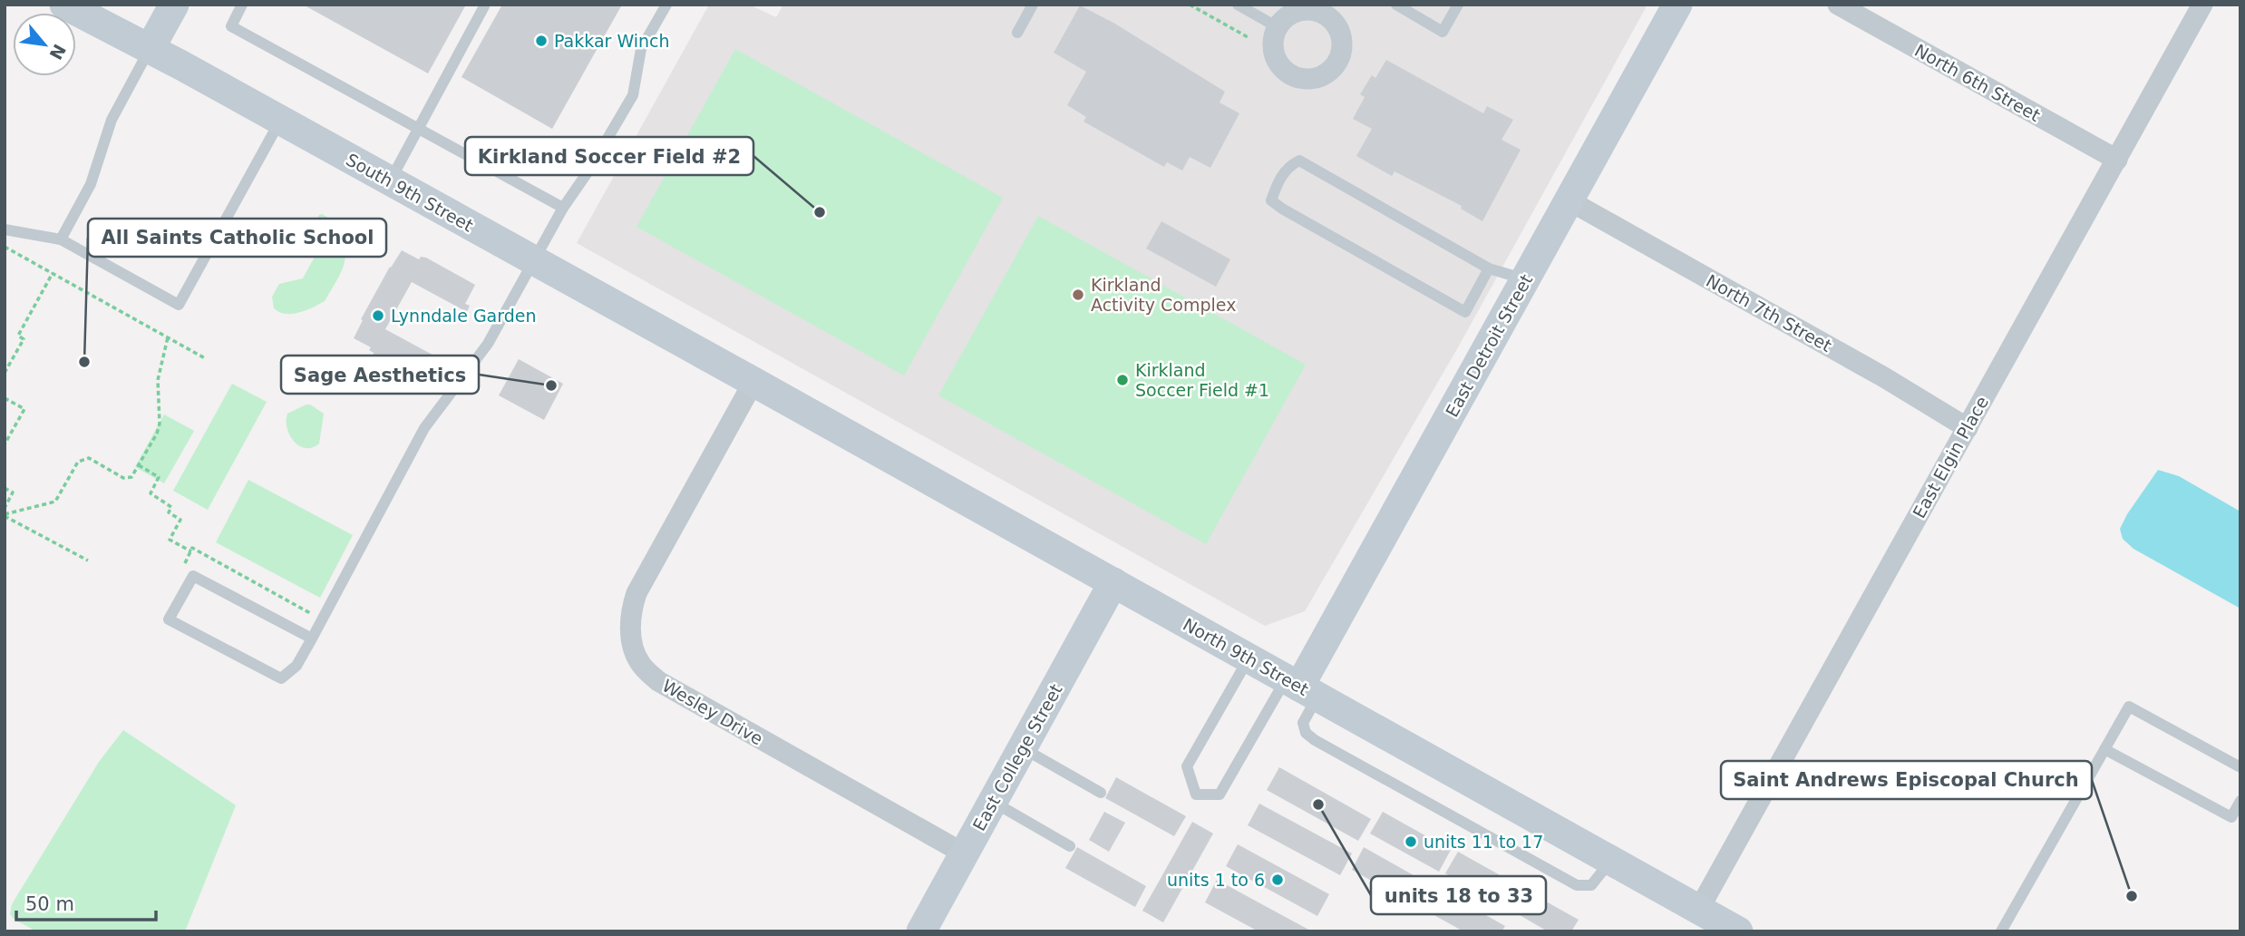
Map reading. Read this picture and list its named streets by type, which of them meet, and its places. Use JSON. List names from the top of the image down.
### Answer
{
  "streets": {
    "main road": [
      "South 9th Street",
      "East Detroit Street",
      "North 9th Street",
      "East College Street"
    ],
    "street": [
      "North 6th Street",
      "North 7th Street",
      "East Elgin Place",
      "Wesley Drive"
    ]
  },
  "crossings": [
    ["North 6th Street", "East Elgin Place"],
    ["South 9th Street", "North 9th Street"],
    ["South 9th Street", "Wesley Drive"],
    ["North 7th Street", "East Detroit Street"],
    ["North 7th Street", "East Elgin Place"],
    ["East Detroit Street", "North 9th Street"],
    ["East Elgin Place", "North 9th Street"],
    ["North 9th Street", "Wesley Drive"],
    ["North 9th Street", "East College Street"],
    ["Wesley Drive", "East College Street"]
  ],
  "places": [
    "Pakkar Winch",
    "Kirkland Soccer Field #2",
    "Kirkland Activity Complex",
    "Lynndale Garden",
    "All Saints Catholic School",
    "Kirkland Soccer Field #1",
    "Sage Aesthetics",
    "units 18 to 33",
    "units 11 to 17",
    "units 1 to 6",
    "Saint Andrews Episcopal Church"
  ],
  "scale_bar": "50 m",
  "north": "bottom right"
}
